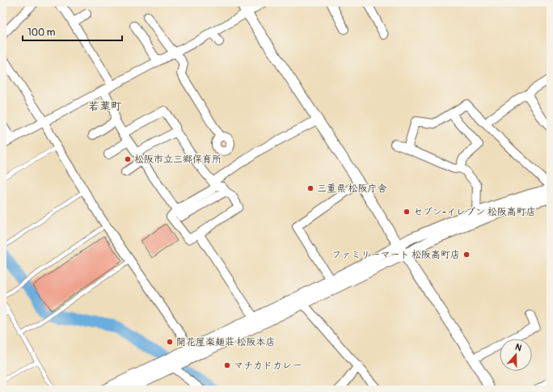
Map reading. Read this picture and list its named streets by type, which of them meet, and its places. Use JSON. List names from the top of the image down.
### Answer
{
  "districts": ["若葉町"],
  "places": [
    "松阪市立三郷保育所",
    "三重県 松阪庁舎",
    "セブン-イレブン 松阪高町店",
    "ファミリーマート 松阪高町店",
    "開花屋楽麺荘 松阪本店",
    "マチカドカレー"
  ],
  "scale_bar": "100 m",
  "north": "top"
}
